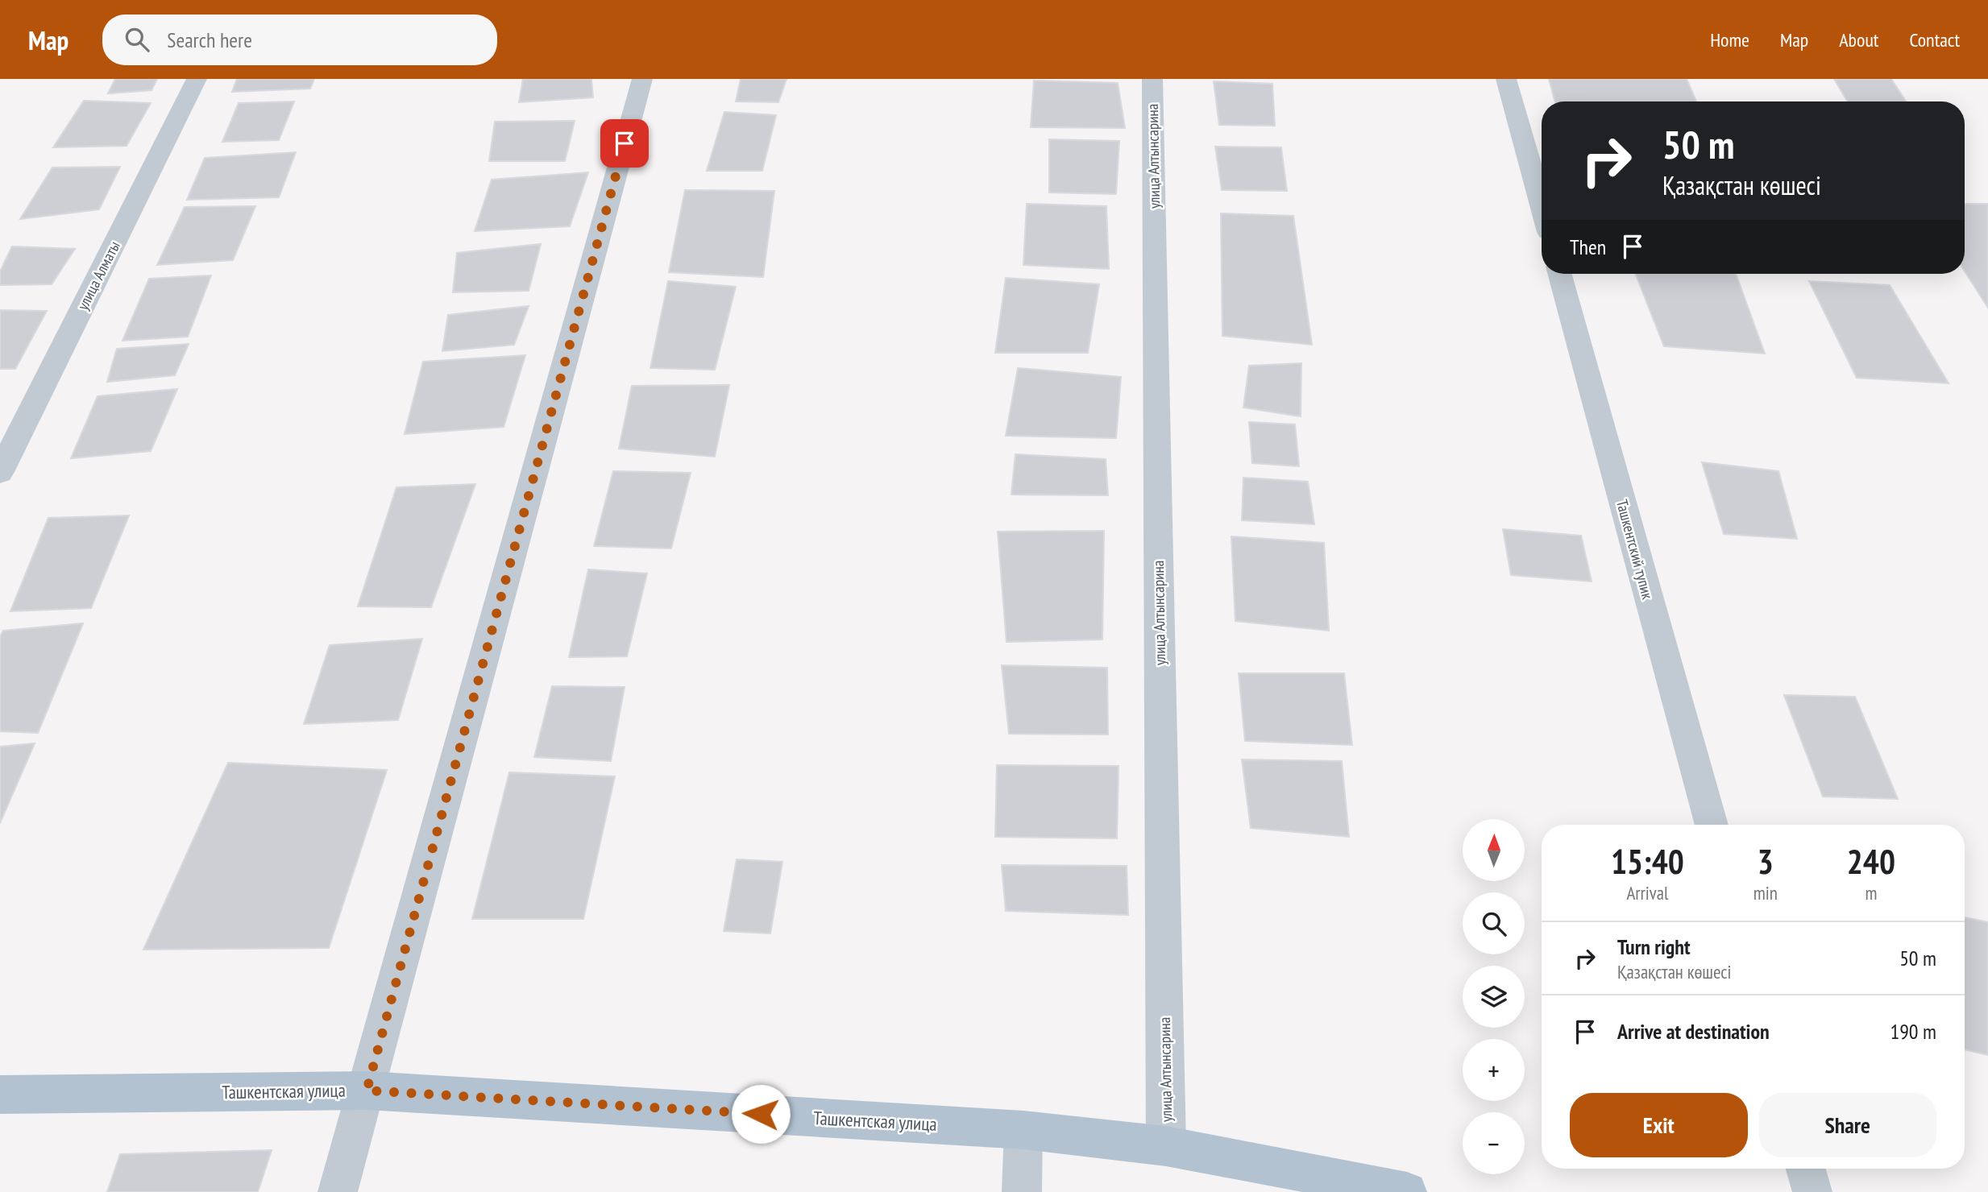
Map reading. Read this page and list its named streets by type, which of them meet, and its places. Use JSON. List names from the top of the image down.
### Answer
{
  "streets": {
    "main road": ["Ташкентская улица"],
    "street": ["улица Алтынсарина", "улица Алматы", "Ташкентский тупик"]
  },
  "crossings": [
    ["улица Алтынсарина", "Ташкентская улица"]
  ],
  "north": "top",
  "page": {
    "header": "Map",
    "search": "Search here",
    "nav": [
      "Home",
      "Map",
      "About",
      "Contact"
    ],
    "turn": ["50 m", "Қазақстан көшесі"],
    "then": "Then",
    "map_buttons": ["+", "−"],
    "eta": [
      "15:40",
      "Arrival",
      "3",
      "min",
      "240",
      "m"
    ],
    "list": [
      {
        "name": "Turn right",
        "note": "Қазақстан көшесі",
        "value": "50 m"
      },
      {
        "name": "Arrive at destination",
        "value": "190 m"
      }
    ],
    "buttons": ["Exit", "Share"]
  }
}
